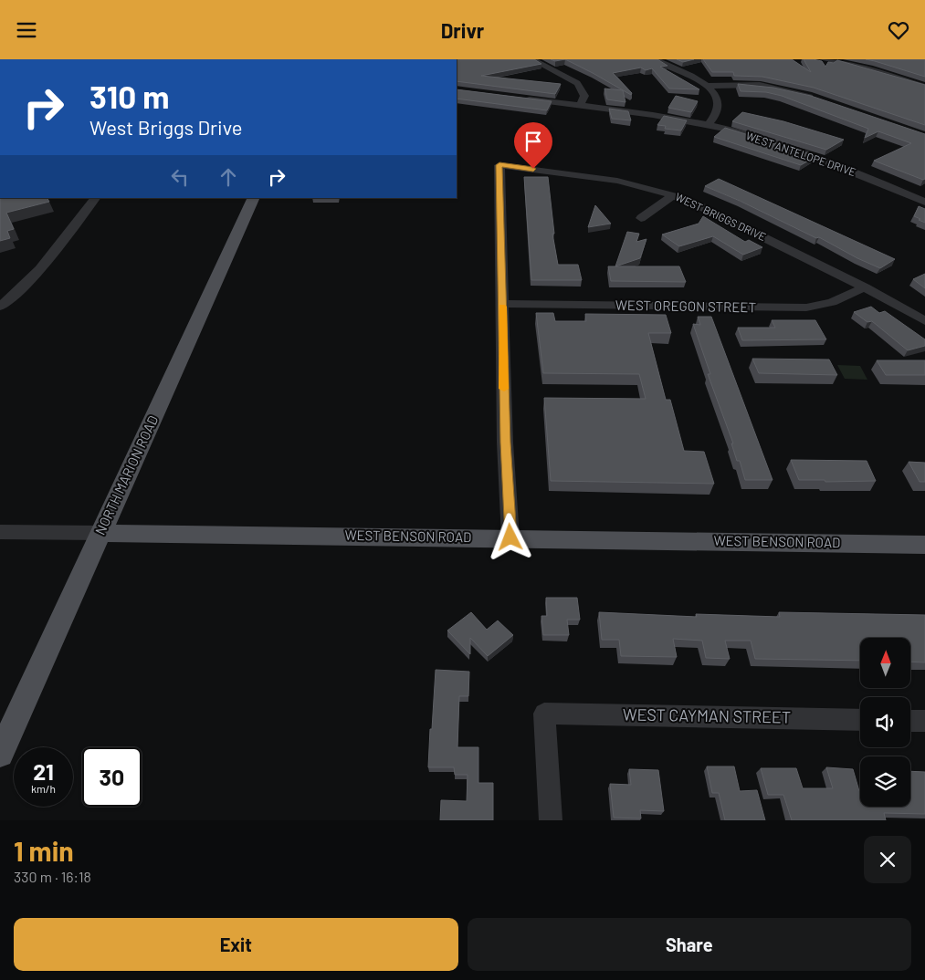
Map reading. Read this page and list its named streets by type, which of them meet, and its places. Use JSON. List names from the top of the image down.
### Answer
{
  "streets": {
    "main road": ["NORTH MARION ROAD", "WEST BENSON ROAD"],
    "street": [
      "WEST ANTELOPE DRIVE",
      "WEST BRIGGS DRIVE",
      "WEST OREGON STREET",
      "WEST CAYMAN STREET"
    ]
  },
  "crossings": [
    ["WEST BRIGGS DRIVE", "WEST OREGON STREET"],
    ["NORTH MARION ROAD", "WEST BENSON ROAD"]
  ],
  "north": "top",
  "page": {
    "header": "Drivr",
    "turn": ["310 m", "West Briggs Drive"],
    "speed": "21 km/h",
    "limit": "30",
    "heading": ["1 min", "330 m · 16:18"],
    "buttons": ["Exit", "Share"]
  }
}
